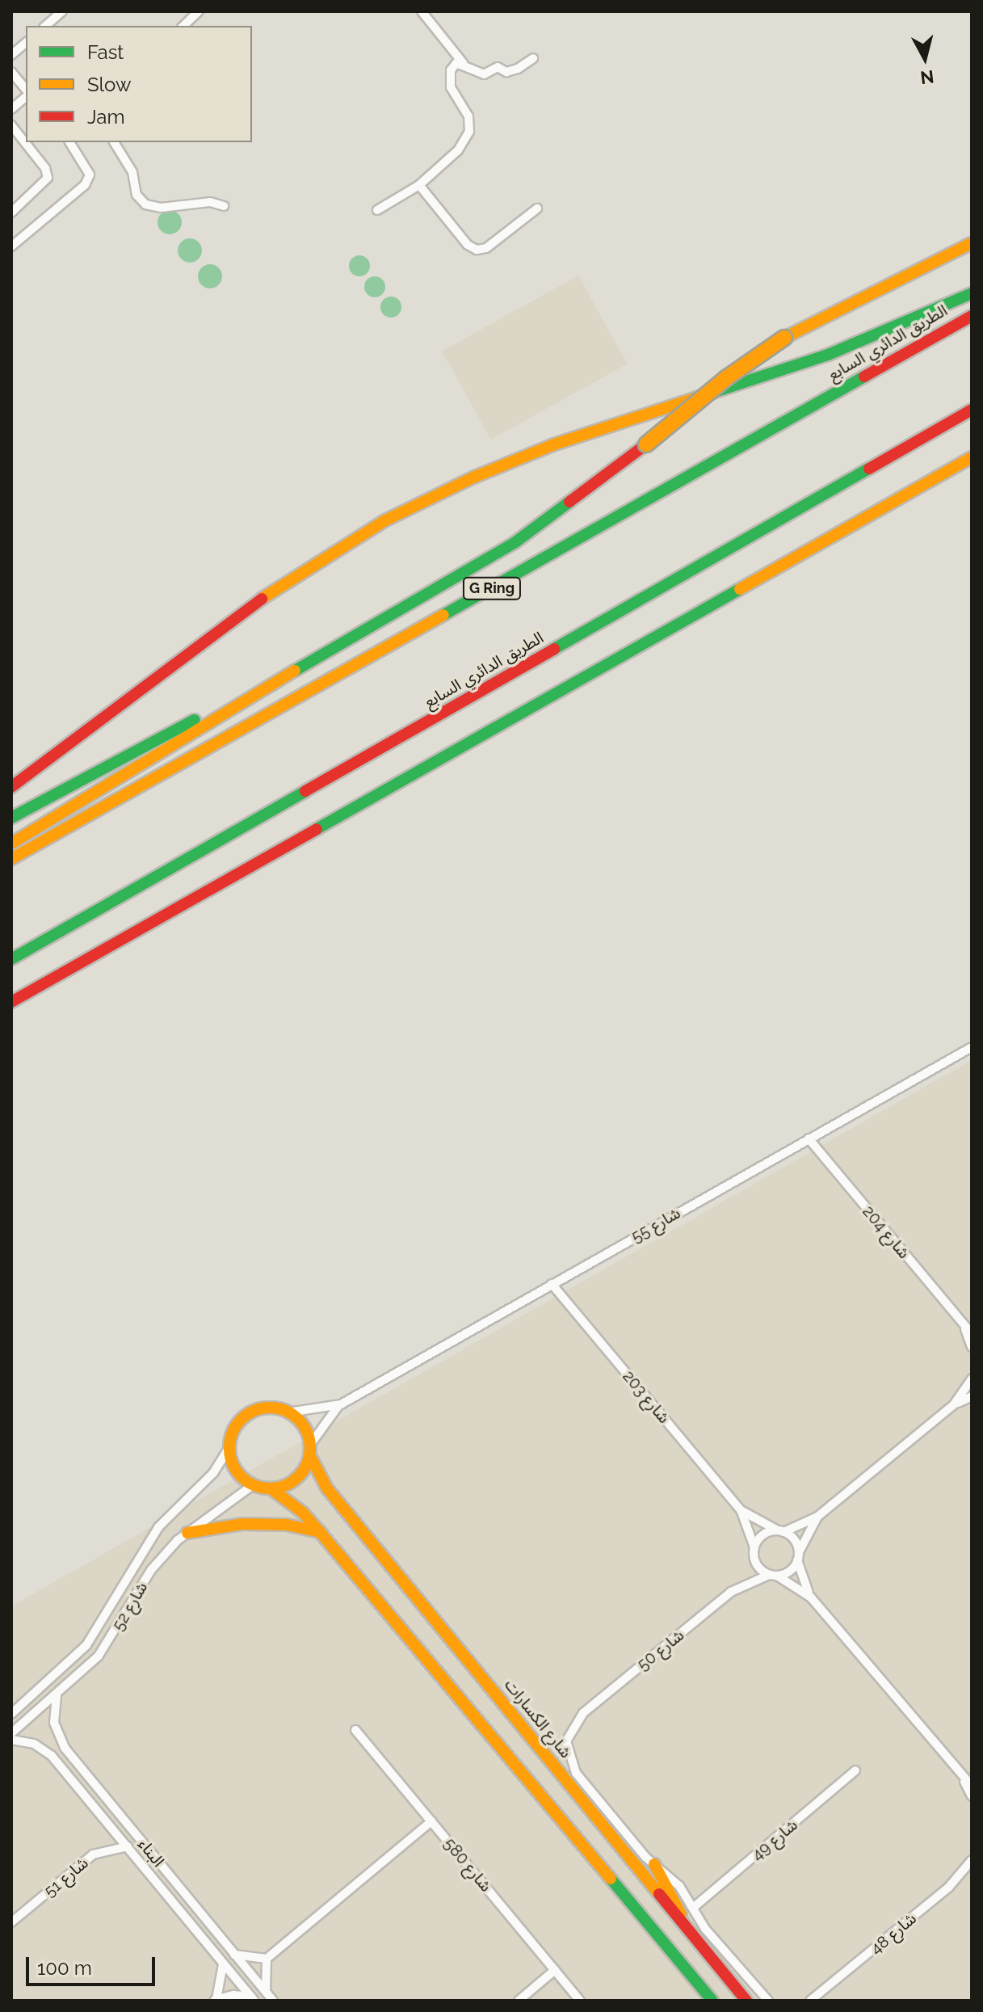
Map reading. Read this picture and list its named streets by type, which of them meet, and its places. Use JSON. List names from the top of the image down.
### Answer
{
  "streets": {
    "main road": ["الطريق الدائري السابع", "G Ring", "شارع الكسارات"],
    "street": [
      "شارع 55",
      "شارع 204",
      "شارع 203",
      "شارع 52",
      "شارع 50",
      "شارع 49",
      "البناء",
      "شارع 580",
      "شارع 51",
      "شارع 48"
    ]
  },
  "crossings": [
    ["شارع 55", "شارع 204"],
    ["شارع 55", "شارع 203"],
    ["شارع 55", "شارع 52"],
    ["شارع 55", "شارع الكسارات"],
    ["شارع 203", "شارع 50"],
    ["شارع 52", "شارع الكسارات"],
    ["شارع 52", "البناء"],
    ["شارع 50", "شارع الكسارات"],
    ["شارع الكسارات", "شارع 49"],
    ["البناء", "شارع 51"]
  ],
  "legend": ["Fast", "Slow", "Jam"],
  "scale_bar": "100 m",
  "north": "bottom"
}
